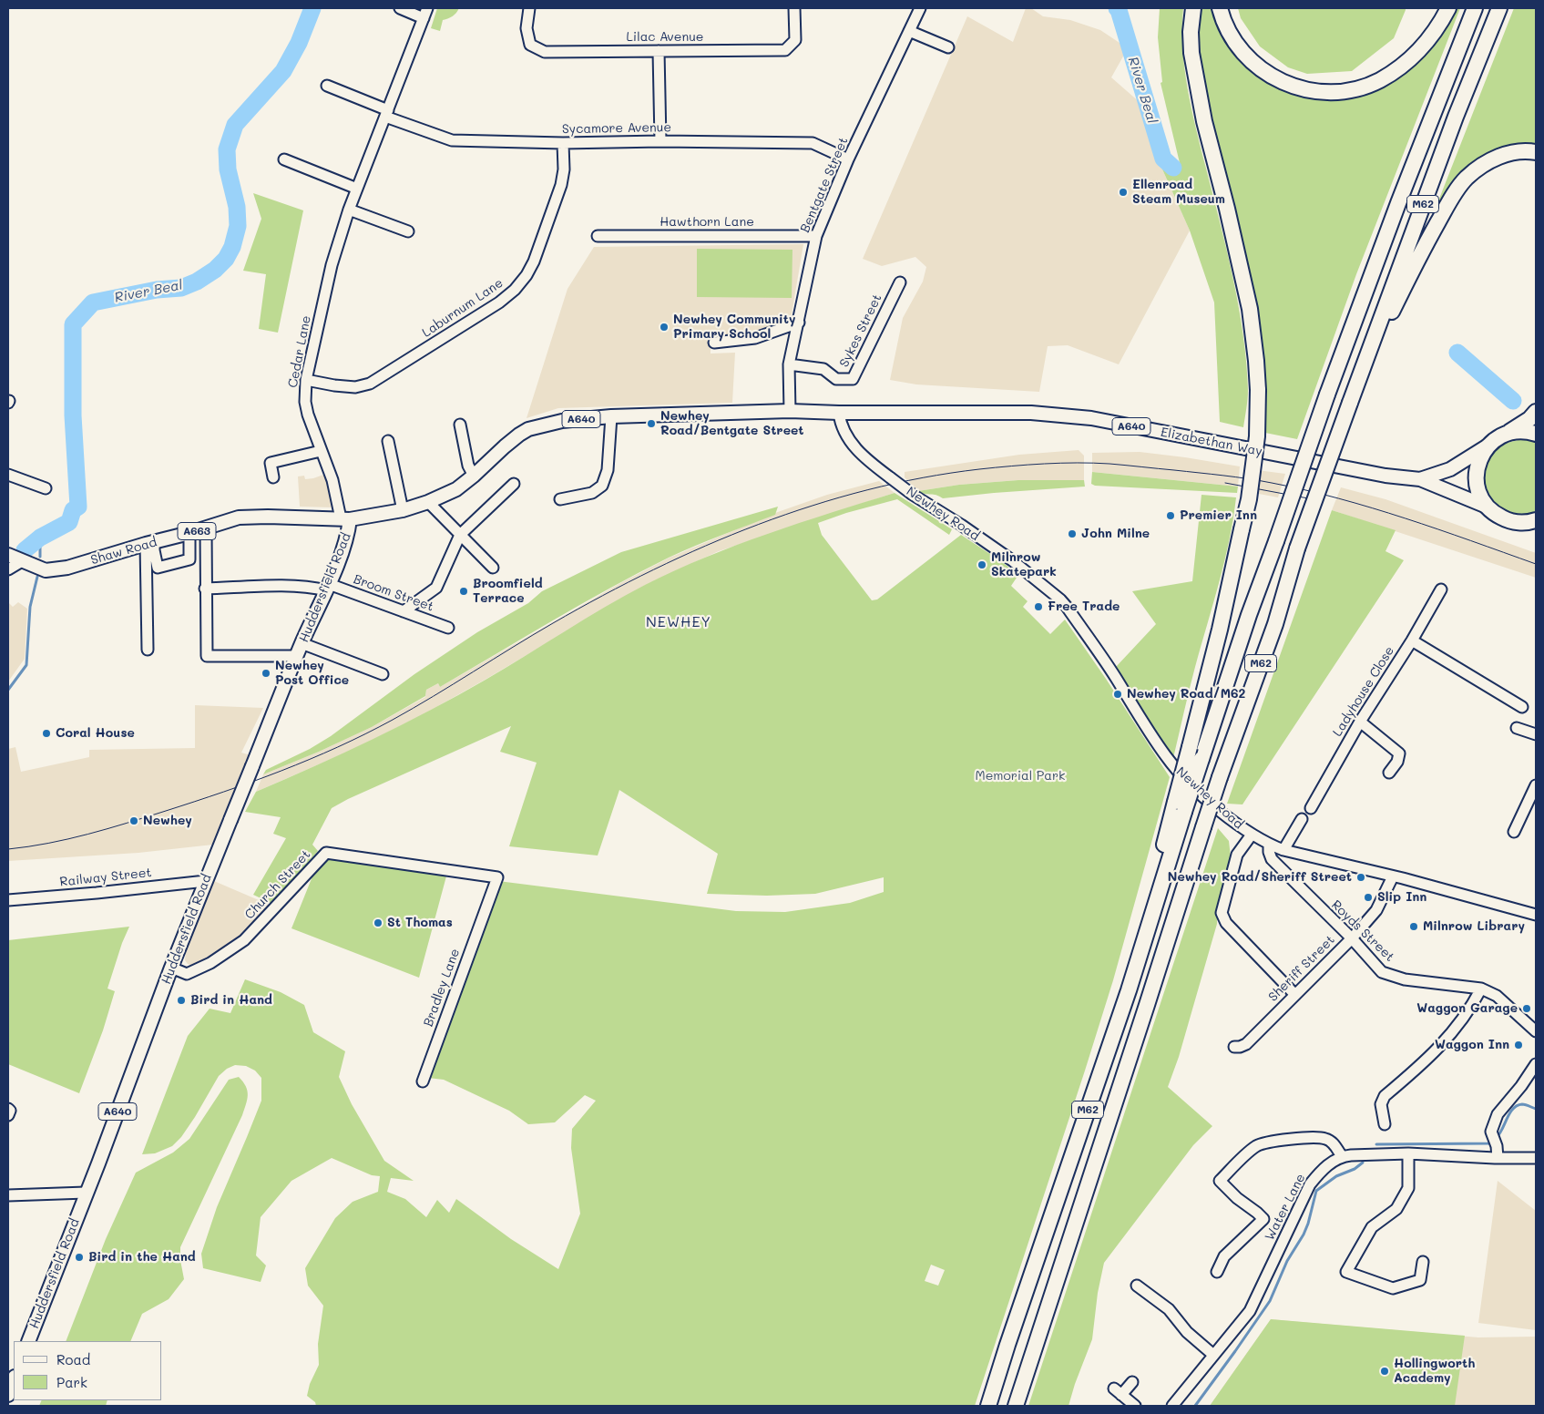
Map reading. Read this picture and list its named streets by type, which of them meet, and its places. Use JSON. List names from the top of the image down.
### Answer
{
  "streets": {
    "highway": ["M62", "A640"],
    "main road": [
      "Elizabethan Way",
      "A663",
      "Shaw Road",
      "Huddersfield Road"
    ],
    "street": [
      "Lilac Avenue",
      "Sycamore Avenue",
      "Bentgate Street",
      "Hawthorn Lane",
      "Laburnum Lane",
      "Sykes Street",
      "Cedar Lane",
      "Newhey Road",
      "Broom Street",
      "Ladyhouse Close",
      "Railway Street",
      "Church Street",
      "Royds Street",
      "Sheriff Street",
      "Bradley Lane",
      "Water Lane"
    ]
  },
  "crossings": [
    ["Sycamore Avenue", "Bentgate Street"],
    ["Sycamore Avenue", "Laburnum Lane"],
    ["Sycamore Avenue", "Cedar Lane"],
    ["Bentgate Street", "Hawthorn Lane"],
    ["Bentgate Street", "Sykes Street"],
    ["Bentgate Street", "A640"],
    ["Laburnum Lane", "Cedar Lane"],
    ["Cedar Lane", "A640"],
    ["Cedar Lane", "Shaw Road"],
    ["Cedar Lane", "Huddersfield Road"],
    ["A640", "Elizabethan Way"],
    ["A640", "Newhey Road"],
    ["A640", "Shaw Road"],
    ["A640", "Huddersfield Road"],
    ["Elizabethan Way", "Newhey Road"],
    ["Newhey Road", "Royds Street"],
    ["Newhey Road", "Sheriff Street"],
    ["Shaw Road", "Huddersfield Road"],
    ["Huddersfield Road", "Broom Street"],
    ["Huddersfield Road", "Railway Street"],
    ["Huddersfield Road", "Church Street"],
    ["Church Street", "Bradley Lane"],
    ["Royds Street", "Sheriff Street"]
  ],
  "districts": ["NEWHEY"],
  "water": ["River Beal"],
  "parks": ["Memorial Park"],
  "places": [
    "Ellenroad Steam Museum",
    "Newhey Community Primary School",
    "Newhey Road/Bentgate Street",
    "Premier Inn",
    "John Milne",
    "Milnrow Skatepark",
    "Broomfield Terrace",
    "Free Trade",
    "Newhey Post Office",
    "Newhey Road/M62",
    "Coral House",
    "Newhey",
    "Newhey Road/Sheriff Street",
    "Slip Inn",
    "St Thomas",
    "Milnrow Library",
    "Bird in Hand",
    "Waggon Garage",
    "Waggon Inn",
    "Bird in the Hand",
    "Hollingworth Academy"
  ],
  "legend": ["Road", "Park"]
}
